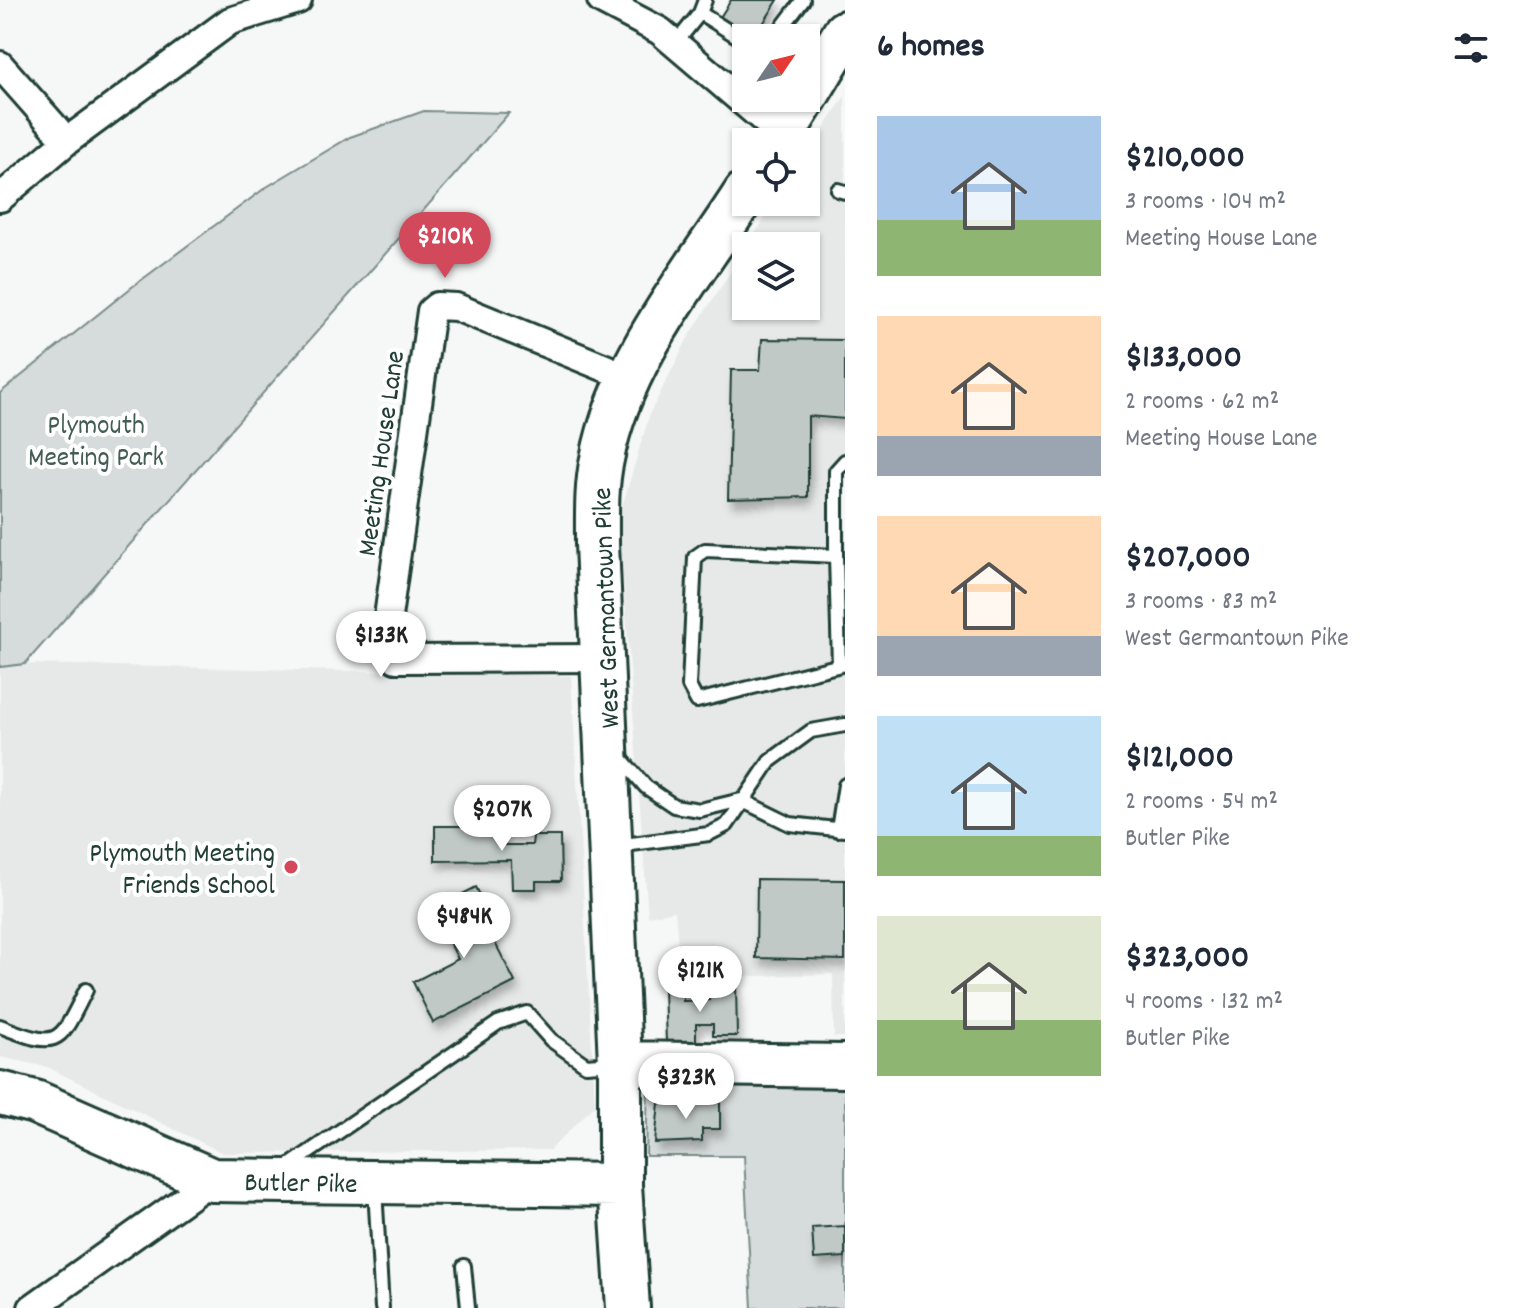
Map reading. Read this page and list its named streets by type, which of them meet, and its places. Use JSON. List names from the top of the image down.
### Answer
{
  "streets": {
    "main road": ["West Germantown Pike", "Butler Pike"],
    "street": ["Meeting House Lane"]
  },
  "crossings": [
    ["Meeting House Lane", "West Germantown Pike"],
    ["West Germantown Pike", "Butler Pike"]
  ],
  "parks": ["Plymouth Meeting Park"],
  "places": ["Plymouth Meeting Friends School"],
  "north": "top right",
  "page": {
    "heading": "6 homes",
    "list": [
      {
        "name": "$210,000",
        "note": "3 rooms · 104 m² · Meeting House Lane"
      },
      {
        "name": "$133,000",
        "note": "2 rooms · 62 m² · Meeting House Lane"
      },
      {
        "name": "$207,000",
        "note": "3 rooms · 83 m² · West Germantown Pike"
      },
      {
        "name": "$121,000",
        "note": "2 rooms · 54 m² · Butler Pike"
      },
      {
        "name": "$323,000",
        "note": "4 rooms · 132 m² · Butler Pike"
      }
    ],
    "price": [
      "$210K",
      "$133K",
      "$207K",
      "$484K",
      "$121K",
      "$323K"
    ]
  }
}
